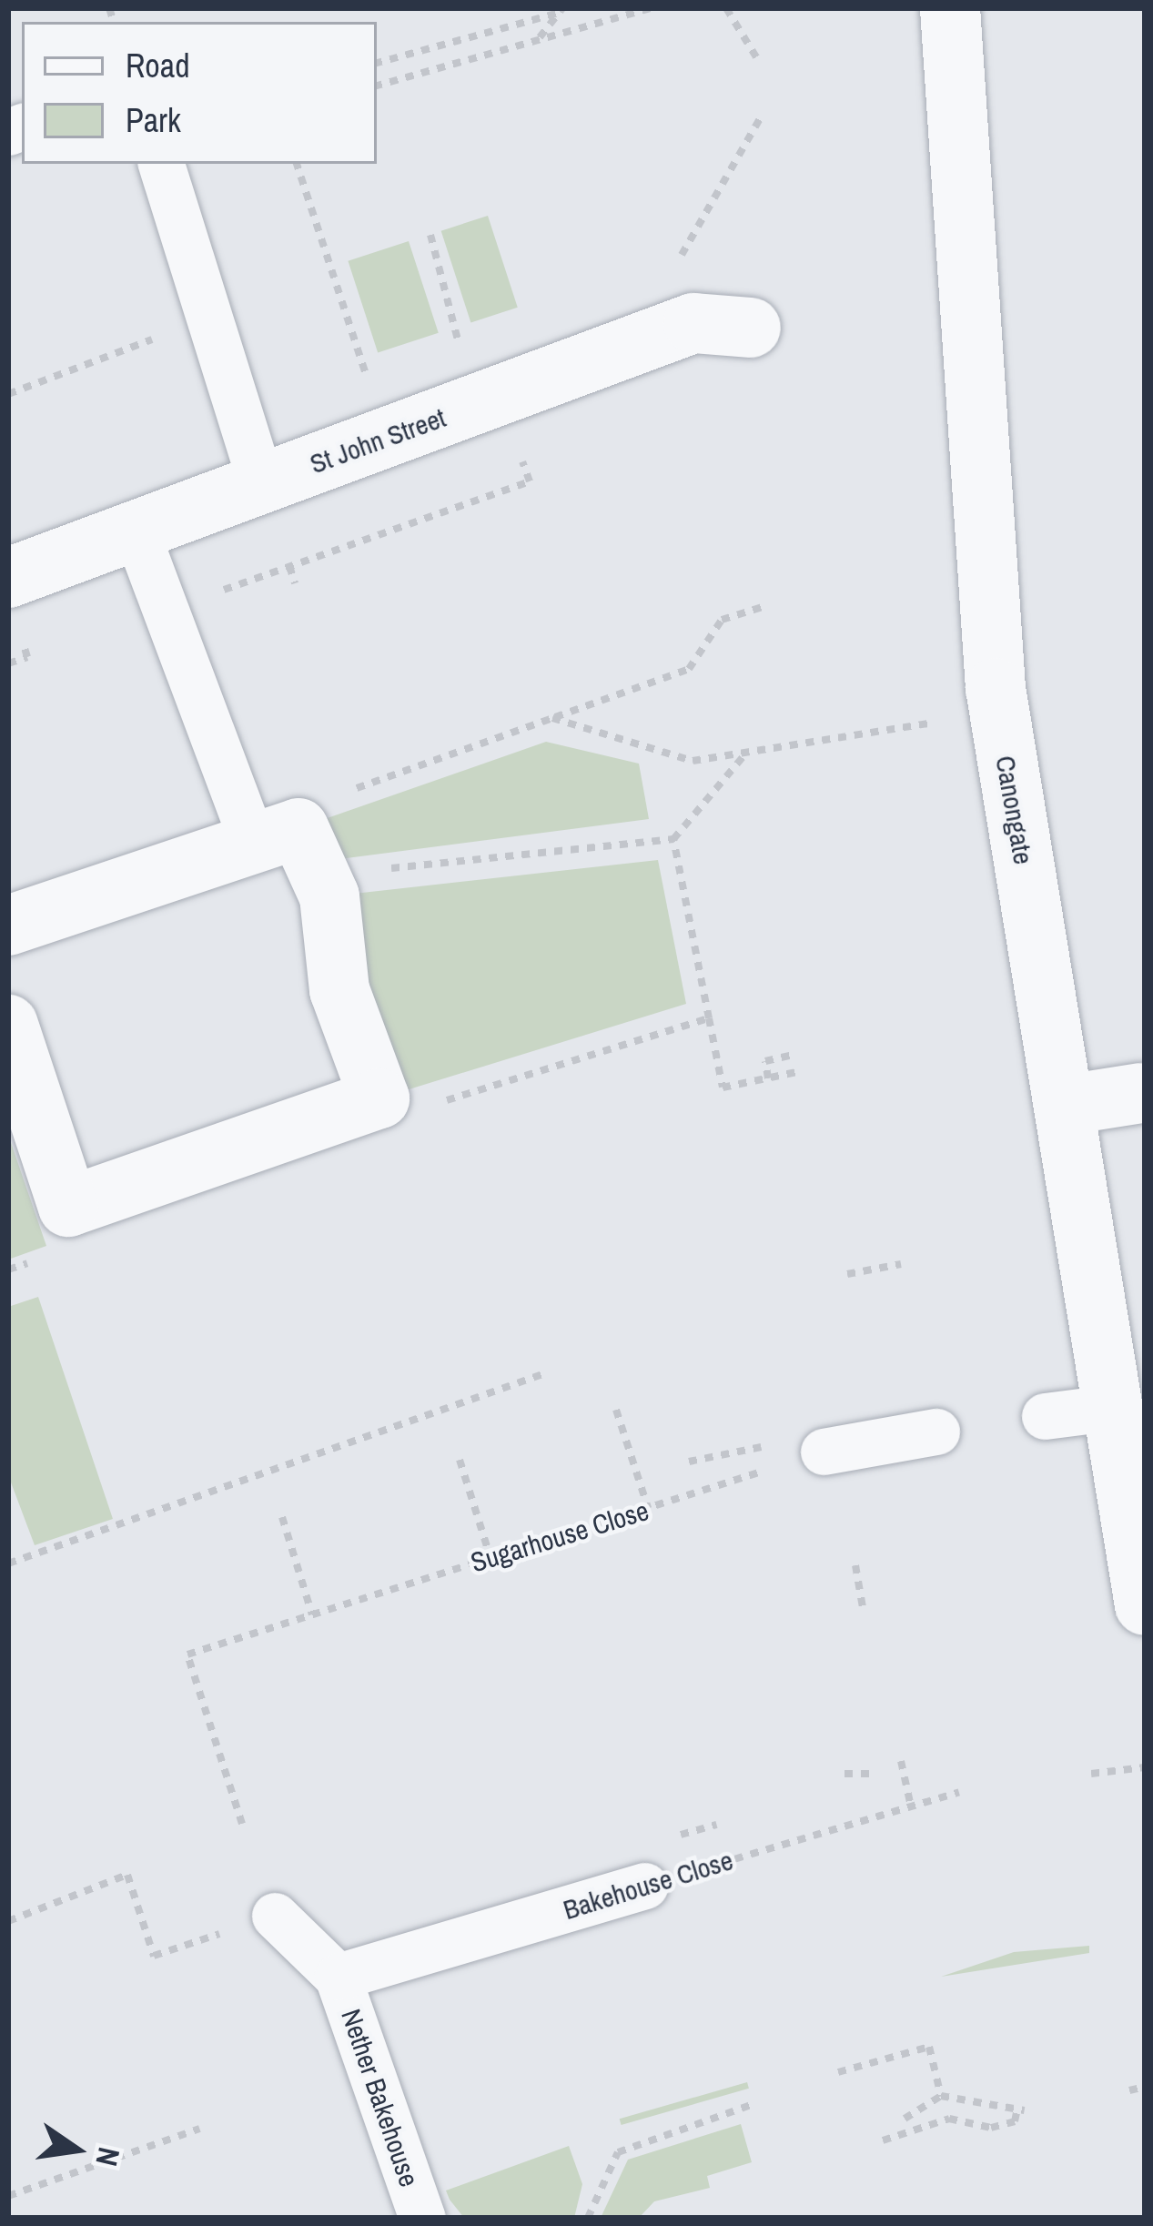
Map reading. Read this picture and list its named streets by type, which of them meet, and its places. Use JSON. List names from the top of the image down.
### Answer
{
  "streets": {
    "street": ["St John Street", "Canongate"],
    "lane": ["Bakehouse Close", "Nether Bakehouse"],
    "path": ["Sugarhouse Close"]
  },
  "crossings": [
    ["Bakehouse Close", "Nether Bakehouse"]
  ],
  "legend": ["Road", "Park"],
  "north": "right"
}
